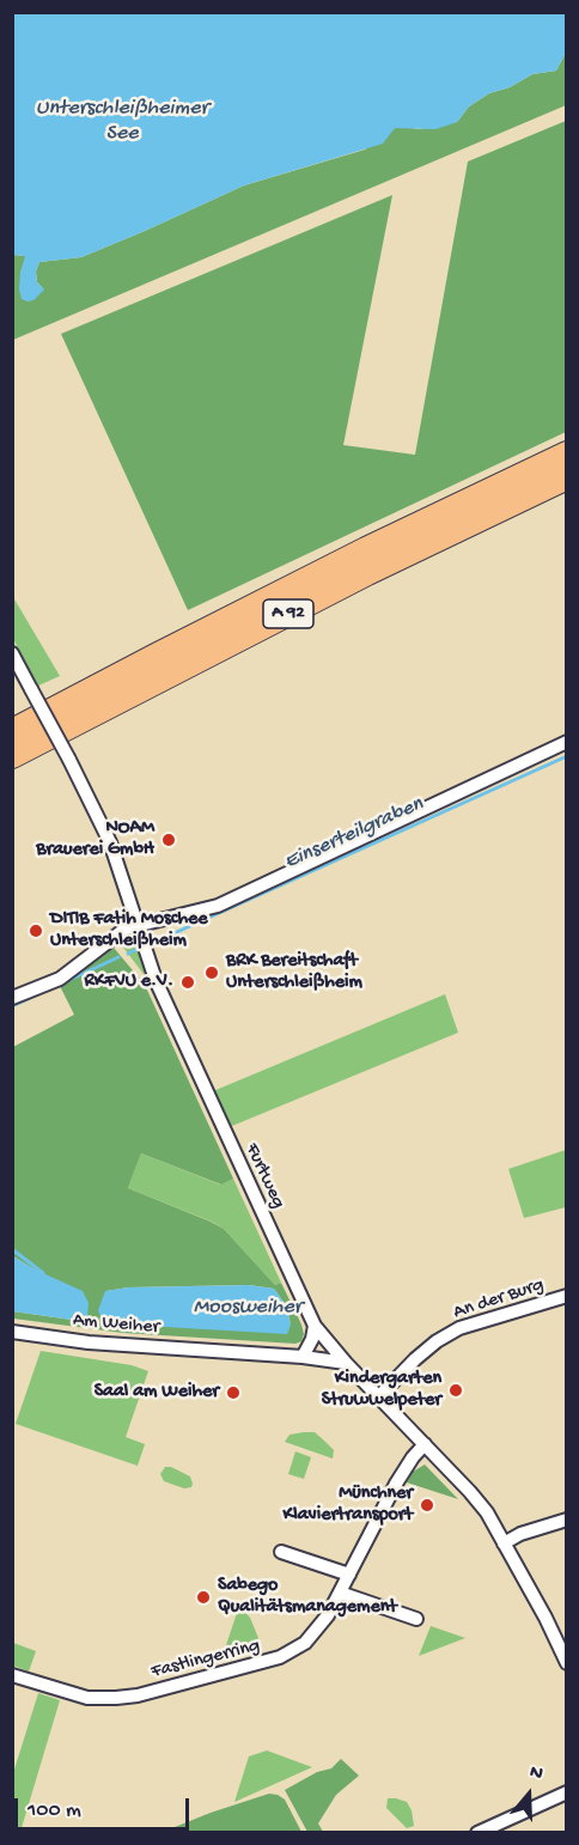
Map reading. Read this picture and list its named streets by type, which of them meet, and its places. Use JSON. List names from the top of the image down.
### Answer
{
  "streets": {
    "highway": ["A 92"],
    "street": [
      "Furtweg",
      "An der Burg",
      "Am Weiher",
      "Fastlingerring"
    ]
  },
  "crossings": [
    ["Furtweg", "An der Burg"],
    ["Furtweg", "Am Weiher"],
    ["Furtweg", "Fastlingerring"]
  ],
  "water": ["Unterschleißheimer See", "Einserteilgraben", "Moosweiher"],
  "places": [
    "NOAM Brauerei GmbH",
    "DITIB Fatih Moschee Unterschleißheim",
    "BRK Bereitschaft Unterschleißheim",
    "RKFVU e.V.",
    "Kindergarten Struwwelpeter",
    "Saal am Weiher",
    "Münchner Klaviertransport",
    "Sabego Qualitätsmanagement"
  ],
  "scale_bar": "100 m",
  "north": "top"
}
